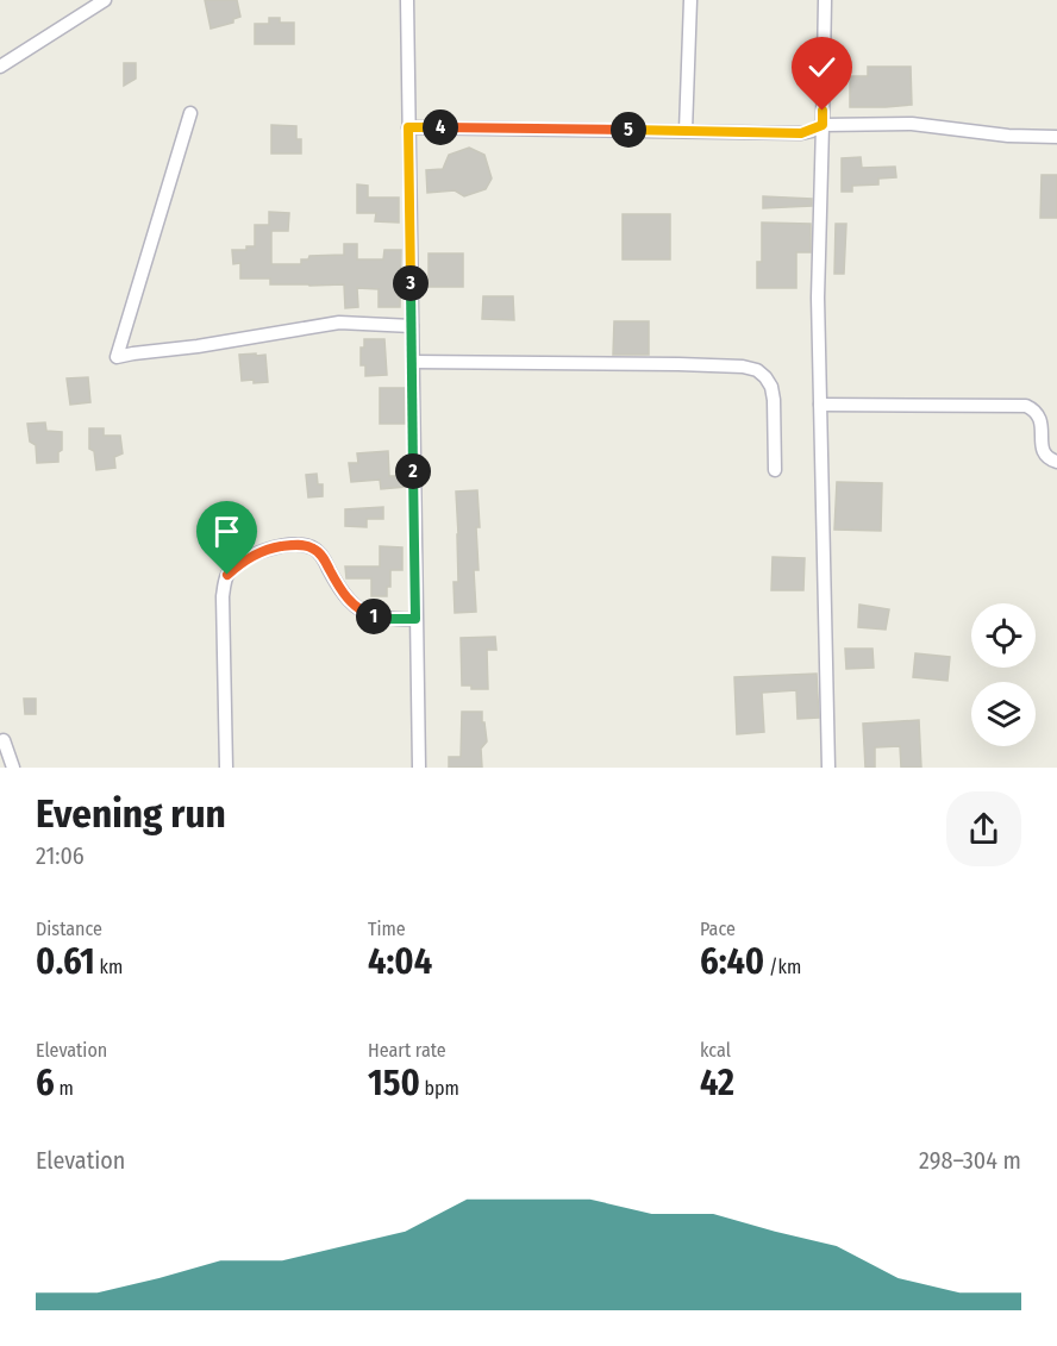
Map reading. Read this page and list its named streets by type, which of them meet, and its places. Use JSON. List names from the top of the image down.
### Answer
{
  "page": {
    "pins": [
      "4",
      "5",
      "3",
      "2",
      "1"
    ],
    "heading": ["Evening run", "21:06"],
    "stats": [
      ["Distance", "0.61 km"],
      ["Time", "4:04"],
      ["Pace", "6:40 /km"],
      ["Elevation", "6 m"],
      ["Heart rate", "150 bpm"],
      ["kcal", "42"]
    ],
    "chart": ["Elevation", "298–304 m"]
  }
}
